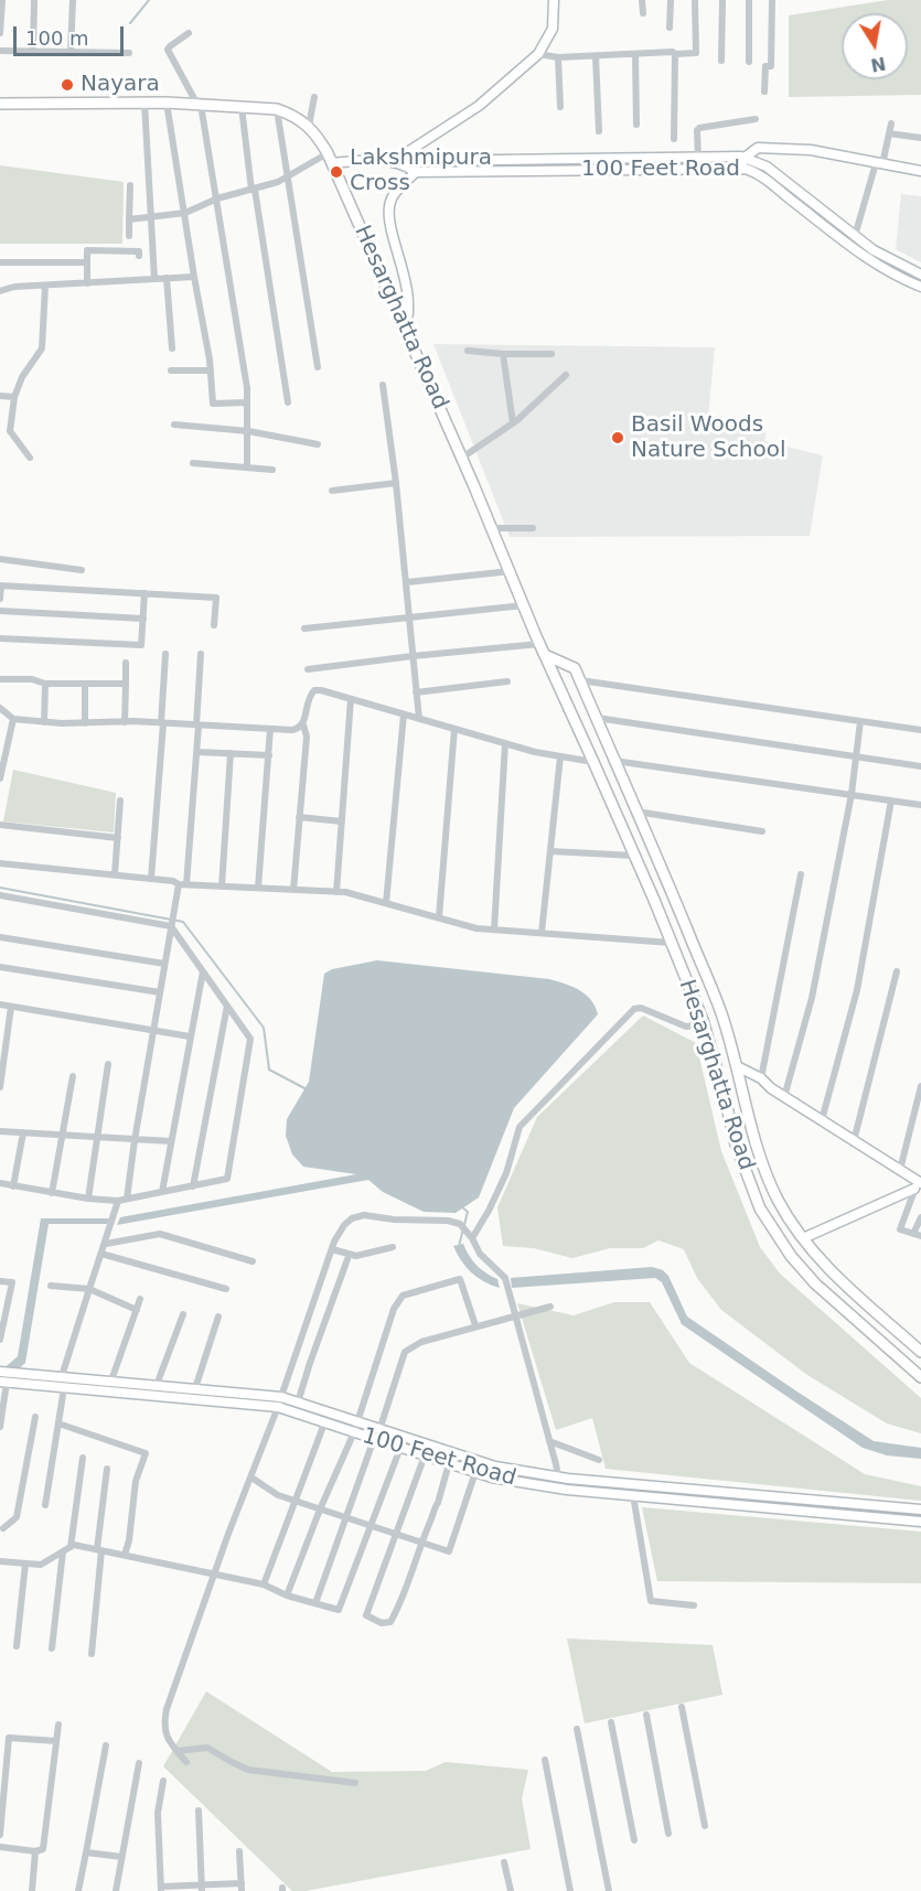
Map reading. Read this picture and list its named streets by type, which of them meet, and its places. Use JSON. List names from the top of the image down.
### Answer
{
  "streets": {
    "main road": ["100 Feet Road", "Hesarghatta Road"]
  },
  "crossings": [
    ["100 Feet Road", "Hesarghatta Road"]
  ],
  "places": ["Nayara", "Lakshmipura Cross", "Basil Woods Nature School"],
  "scale_bar": "100 m",
  "north": "bottom"
}
